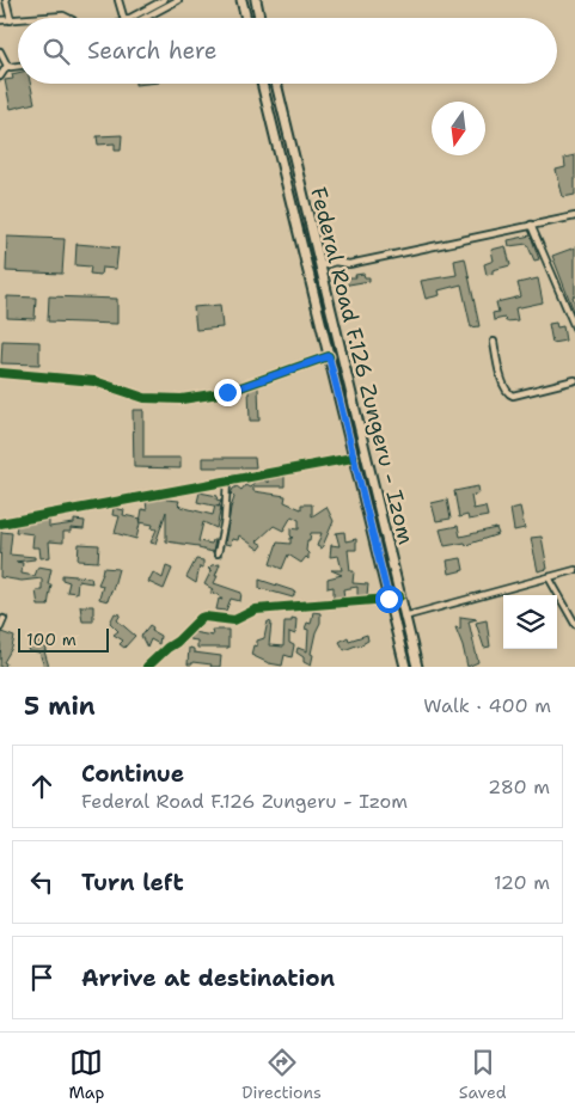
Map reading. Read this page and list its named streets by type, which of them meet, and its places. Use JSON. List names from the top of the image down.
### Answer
{
  "streets": {
    "main road": ["Federal Road F.126 Zungeru - Izom"]
  },
  "scale_bar": "100 m",
  "north": "bottom",
  "page": {
    "search": "Search here",
    "scale": "100 m",
    "heading": ["5 min", "Walk · 400 m"],
    "list": [
      ["Continue", "Federal Road F.126 Zungeru - Izom", "280 m"],
      ["Turn left", "120 m"],
      "Arrive at destination"
    ],
    "nav": ["Map", "Directions", "Saved"]
  }
}
